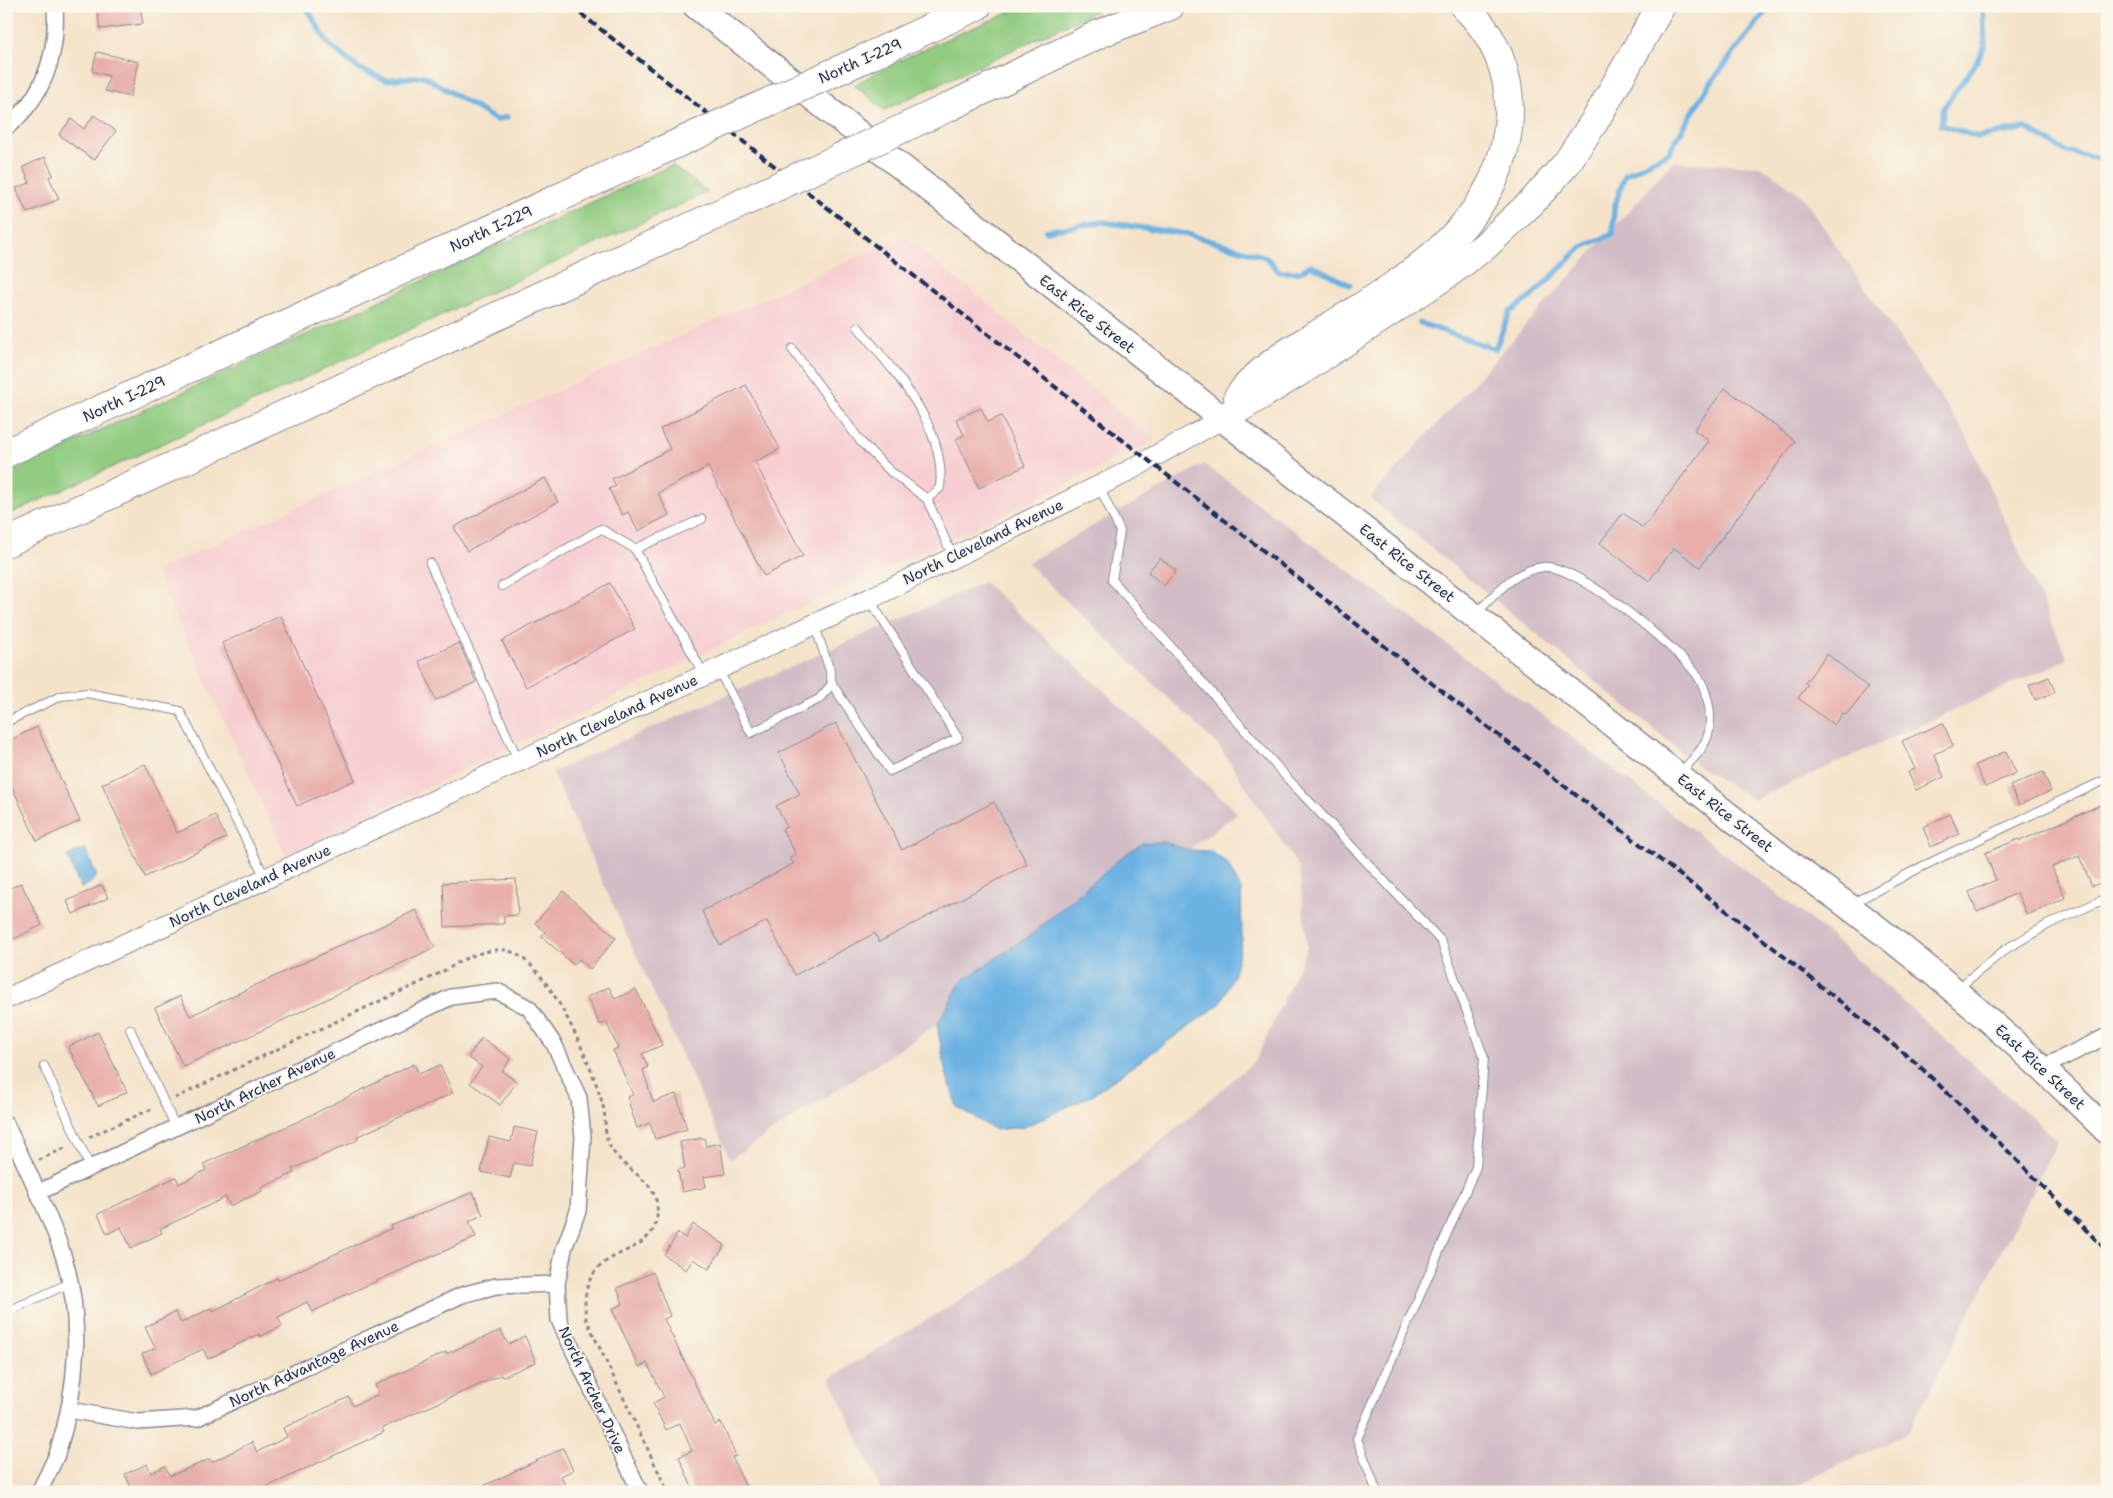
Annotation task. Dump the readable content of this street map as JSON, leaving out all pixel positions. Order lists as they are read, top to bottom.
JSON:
{
  "streets": {
    "highway": ["North I-229"],
    "main road": ["East Rice Street"],
    "street": [
      "North Cleveland Avenue",
      "North Archer Avenue",
      "North Advantage Avenue",
      "North Archer Drive"
    ]
  },
  "crossings": [
    ["East Rice Street", "North Cleveland Avenue"],
    ["North Archer Avenue", "North Archer Drive"],
    ["North Advantage Avenue", "North Archer Drive"]
  ]
}
